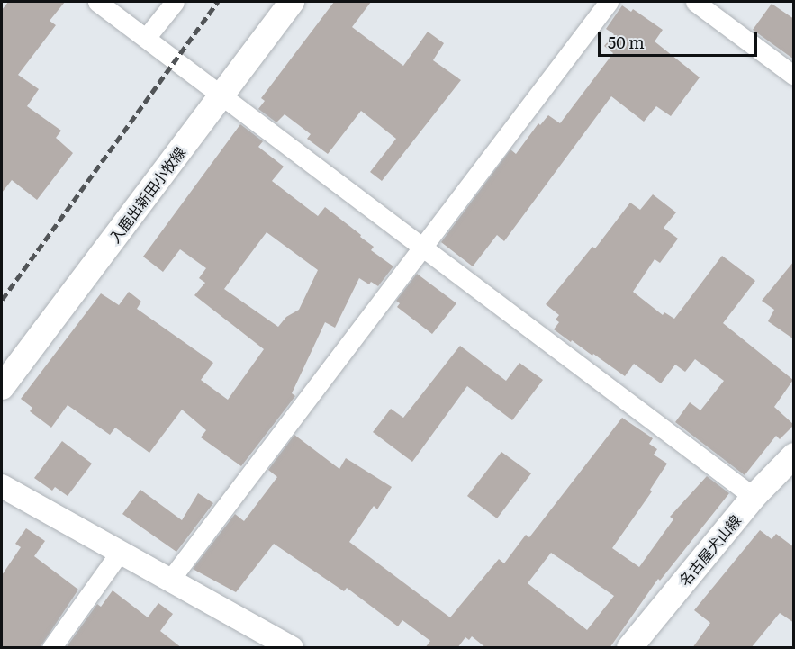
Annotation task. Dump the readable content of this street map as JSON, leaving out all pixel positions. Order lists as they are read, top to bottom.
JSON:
{
  "streets": {
    "main road": ["入鹿出新田小牧線", "名古屋犬山線"]
  },
  "scale_bar": "50 m"
}
